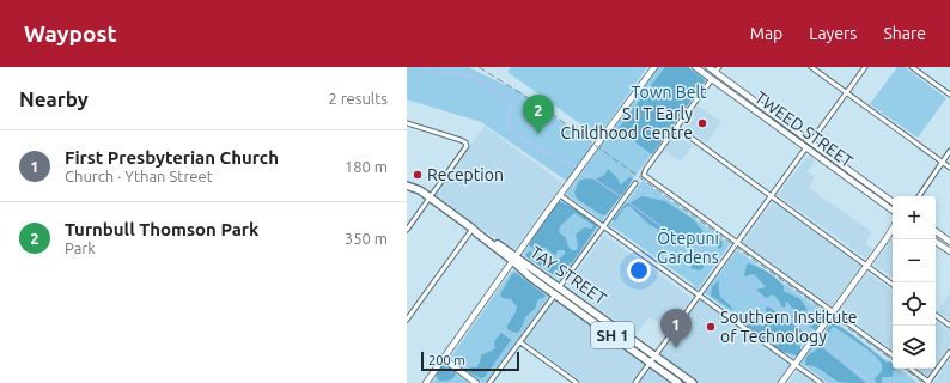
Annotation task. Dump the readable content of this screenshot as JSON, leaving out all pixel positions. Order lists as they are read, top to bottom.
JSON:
{
  "streets": {
    "highway": ["TAY STREET", "SH 1"],
    "main road": ["TWEED STREET"]
  },
  "parks": ["Town Belt", "Ōtepuni Gardens"],
  "places": ["S I T Early Childhood Centre", "Reception", "Southern Institute of Technology"],
  "scale_bar": "200 m",
  "page": {
    "header": "Waypost",
    "nav": ["Map", "Layers", "Share"],
    "heading": ["Nearby", "2 results"],
    "pins": ["2", "1"],
    "list": [
      {
        "mark": "1",
        "name": "First Presbyterian Church",
        "note": "Church · Ythan Street",
        "value": "180 m"
      },
      {
        "mark": "2",
        "name": "Turnbull Thomson Park",
        "note": "Park",
        "value": "350 m"
      }
    ],
    "map_buttons": ["+", "−"],
    "scale": "200 m"
  }
}
